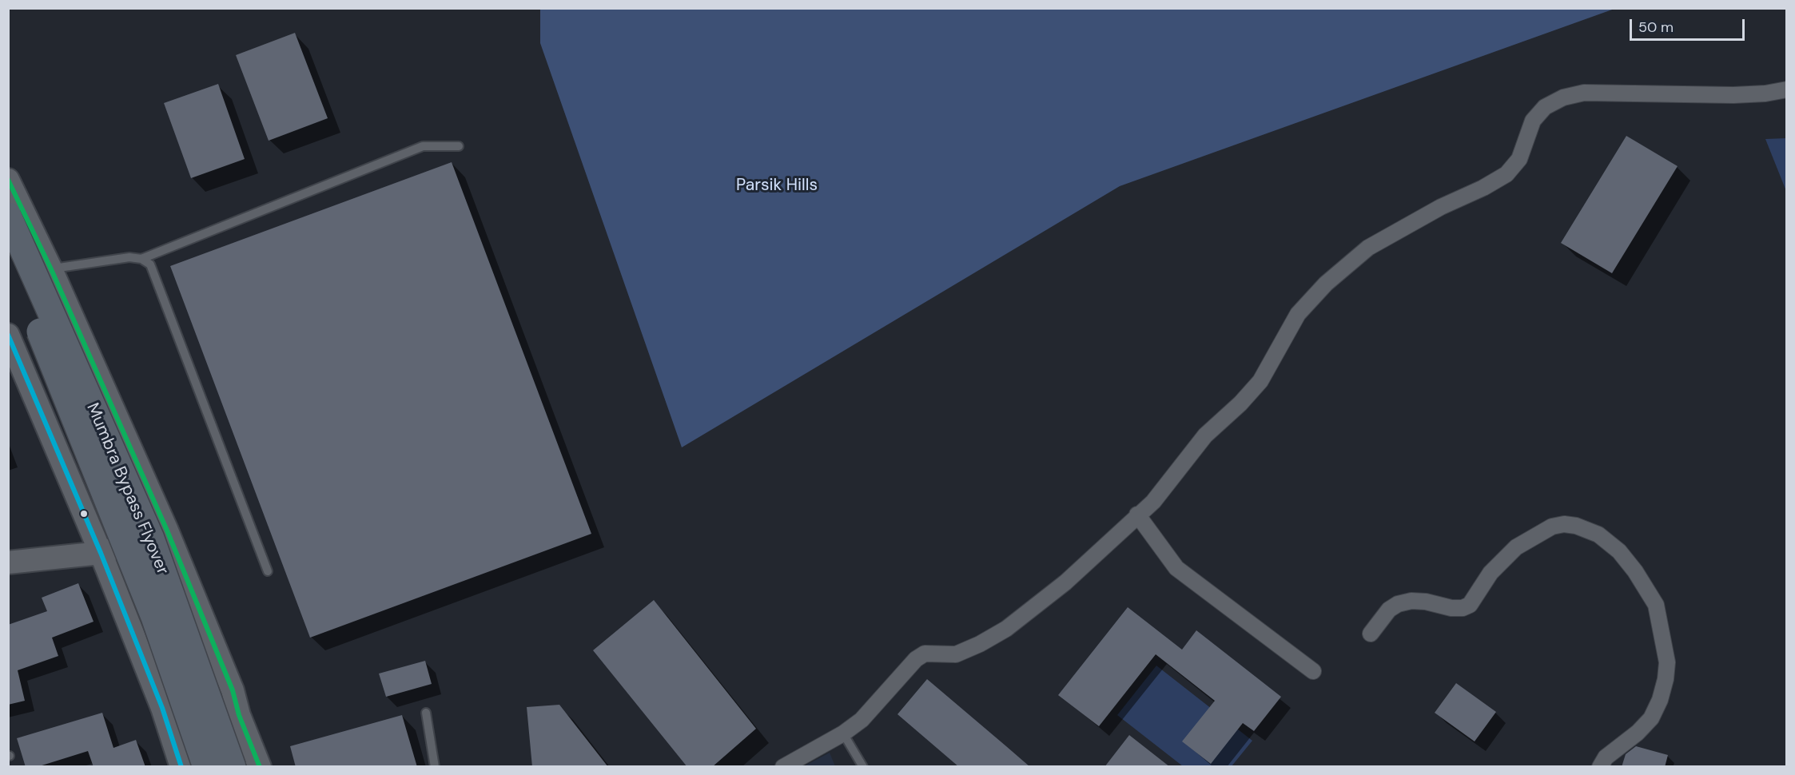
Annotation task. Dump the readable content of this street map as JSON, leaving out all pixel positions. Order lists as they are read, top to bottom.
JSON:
{
  "streets": {
    "highway": ["Mumbra Bypass Flyover"]
  },
  "parks": ["Parsik Hills"],
  "scale_bar": "50 m"
}
